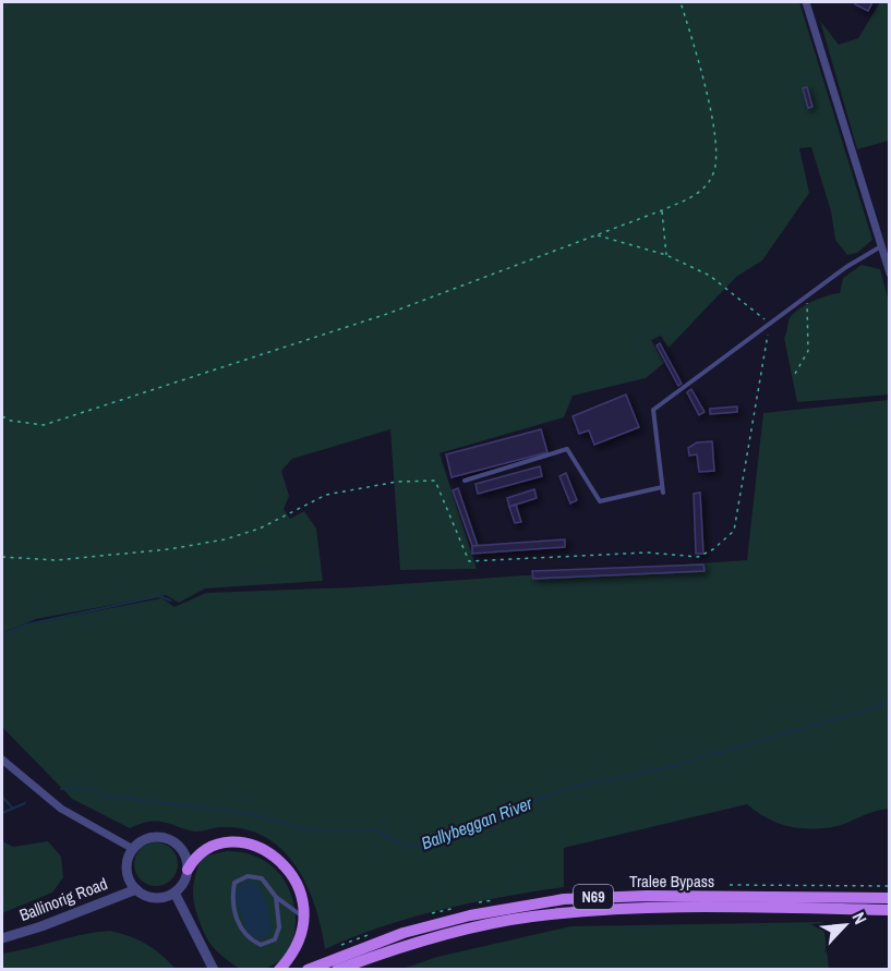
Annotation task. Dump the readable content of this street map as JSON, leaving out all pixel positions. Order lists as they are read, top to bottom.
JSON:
{
  "streets": {
    "main road": ["Tralee Bypass", "N69"],
    "street": ["Ballinorig Road"]
  },
  "water": ["Ballybeggan River"],
  "north": "top right"
}
